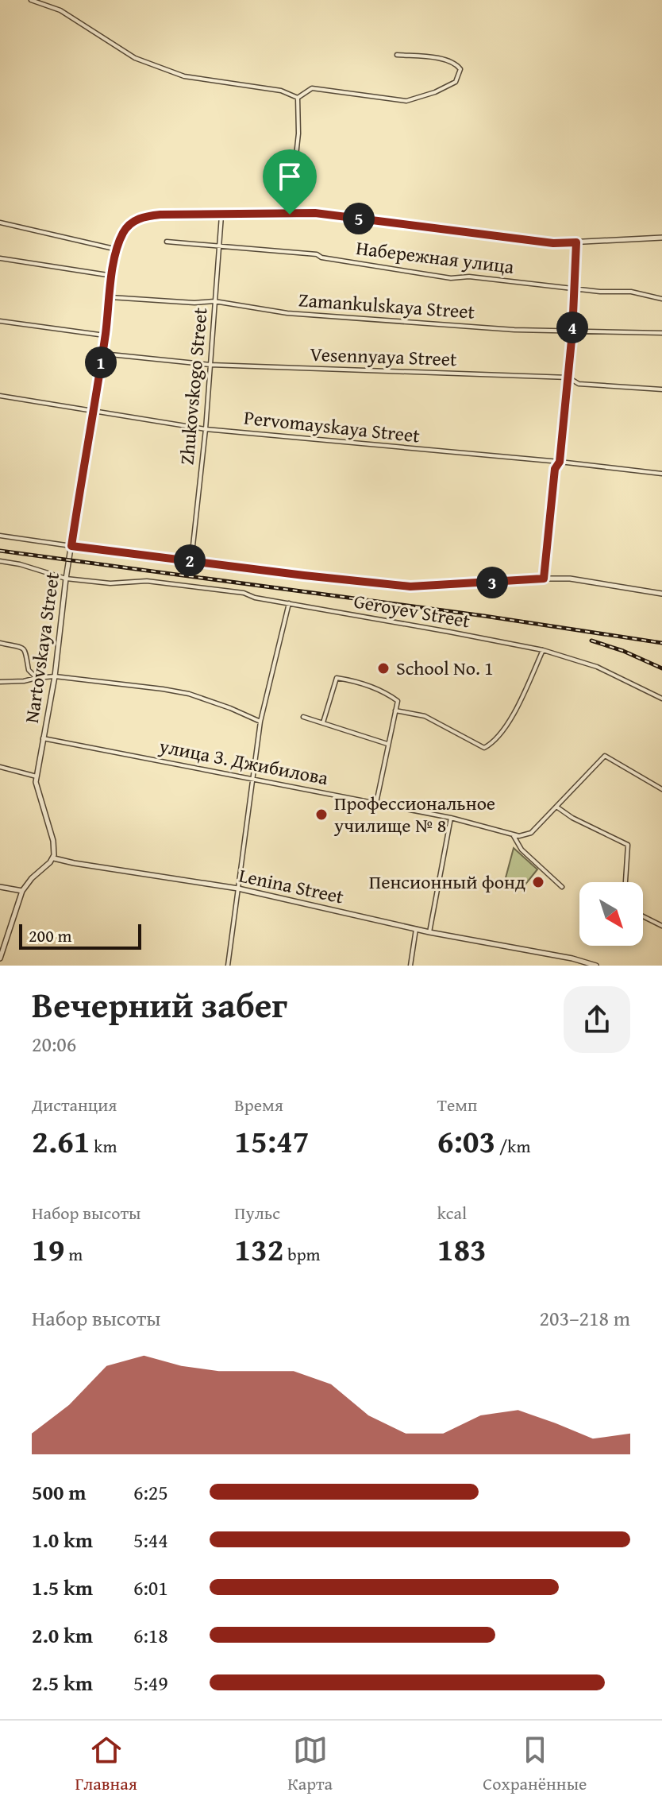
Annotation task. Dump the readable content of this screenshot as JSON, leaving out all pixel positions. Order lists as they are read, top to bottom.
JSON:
{
  "streets": {
    "street": [
      "Набережная улица",
      "Zamankulskaya Street",
      "Vesennyaya Street",
      "Zhukovskogo Street",
      "Pervomayskaya Street",
      "Geroyev Street",
      "Nartovskaya Street",
      "улица З. Джибилова",
      "Lenina Street"
    ]
  },
  "crossings": [
    ["Набережная улица", "Zhukovskogo Street"],
    ["Zamankulskaya Street", "Zhukovskogo Street"],
    ["Zamankulskaya Street", "Nartovskaya Street"],
    ["Vesennyaya Street", "Zhukovskogo Street"],
    ["Vesennyaya Street", "Nartovskaya Street"],
    ["Zhukovskogo Street", "Pervomayskaya Street"],
    ["Zhukovskogo Street", "Nartovskaya Street"],
    ["Pervomayskaya Street", "Nartovskaya Street"],
    ["Geroyev Street", "Nartovskaya Street"],
    ["Nartovskaya Street", "улица З. Джибилова"],
    ["Nartovskaya Street", "Lenina Street"]
  ],
  "places": ["School No. 1", "Профессиональное училище № 8", "Пенсионный фонд"],
  "scale_bar": "200 m",
  "north": "bottom right",
  "page": {
    "pins": [
      "5",
      "4",
      "1",
      "2",
      "3"
    ],
    "scale": "200 m",
    "heading": ["Вечерний забег", "20:06"],
    "stats": [
      ["Дистанция", "2.61 km"],
      ["Время", "15:47"],
      ["Темп", "6:03 /km"],
      ["Набор высоты", "19 m"],
      ["Пульс", "132 bpm"],
      ["kcal", "183"]
    ],
    "chart": ["Набор высоты", "203–218 m"],
    "list": [
      {
        "name": "500 m",
        "note": "6:25"
      },
      {
        "name": "1.0 km",
        "note": "5:44"
      },
      {
        "name": "1.5 km",
        "note": "6:01"
      },
      {
        "name": "2.0 km",
        "note": "6:18"
      },
      {
        "name": "2.5 km",
        "note": "5:49"
      }
    ],
    "tabs": ["Главная", "Карта", "Сохранённые"]
  }
}
